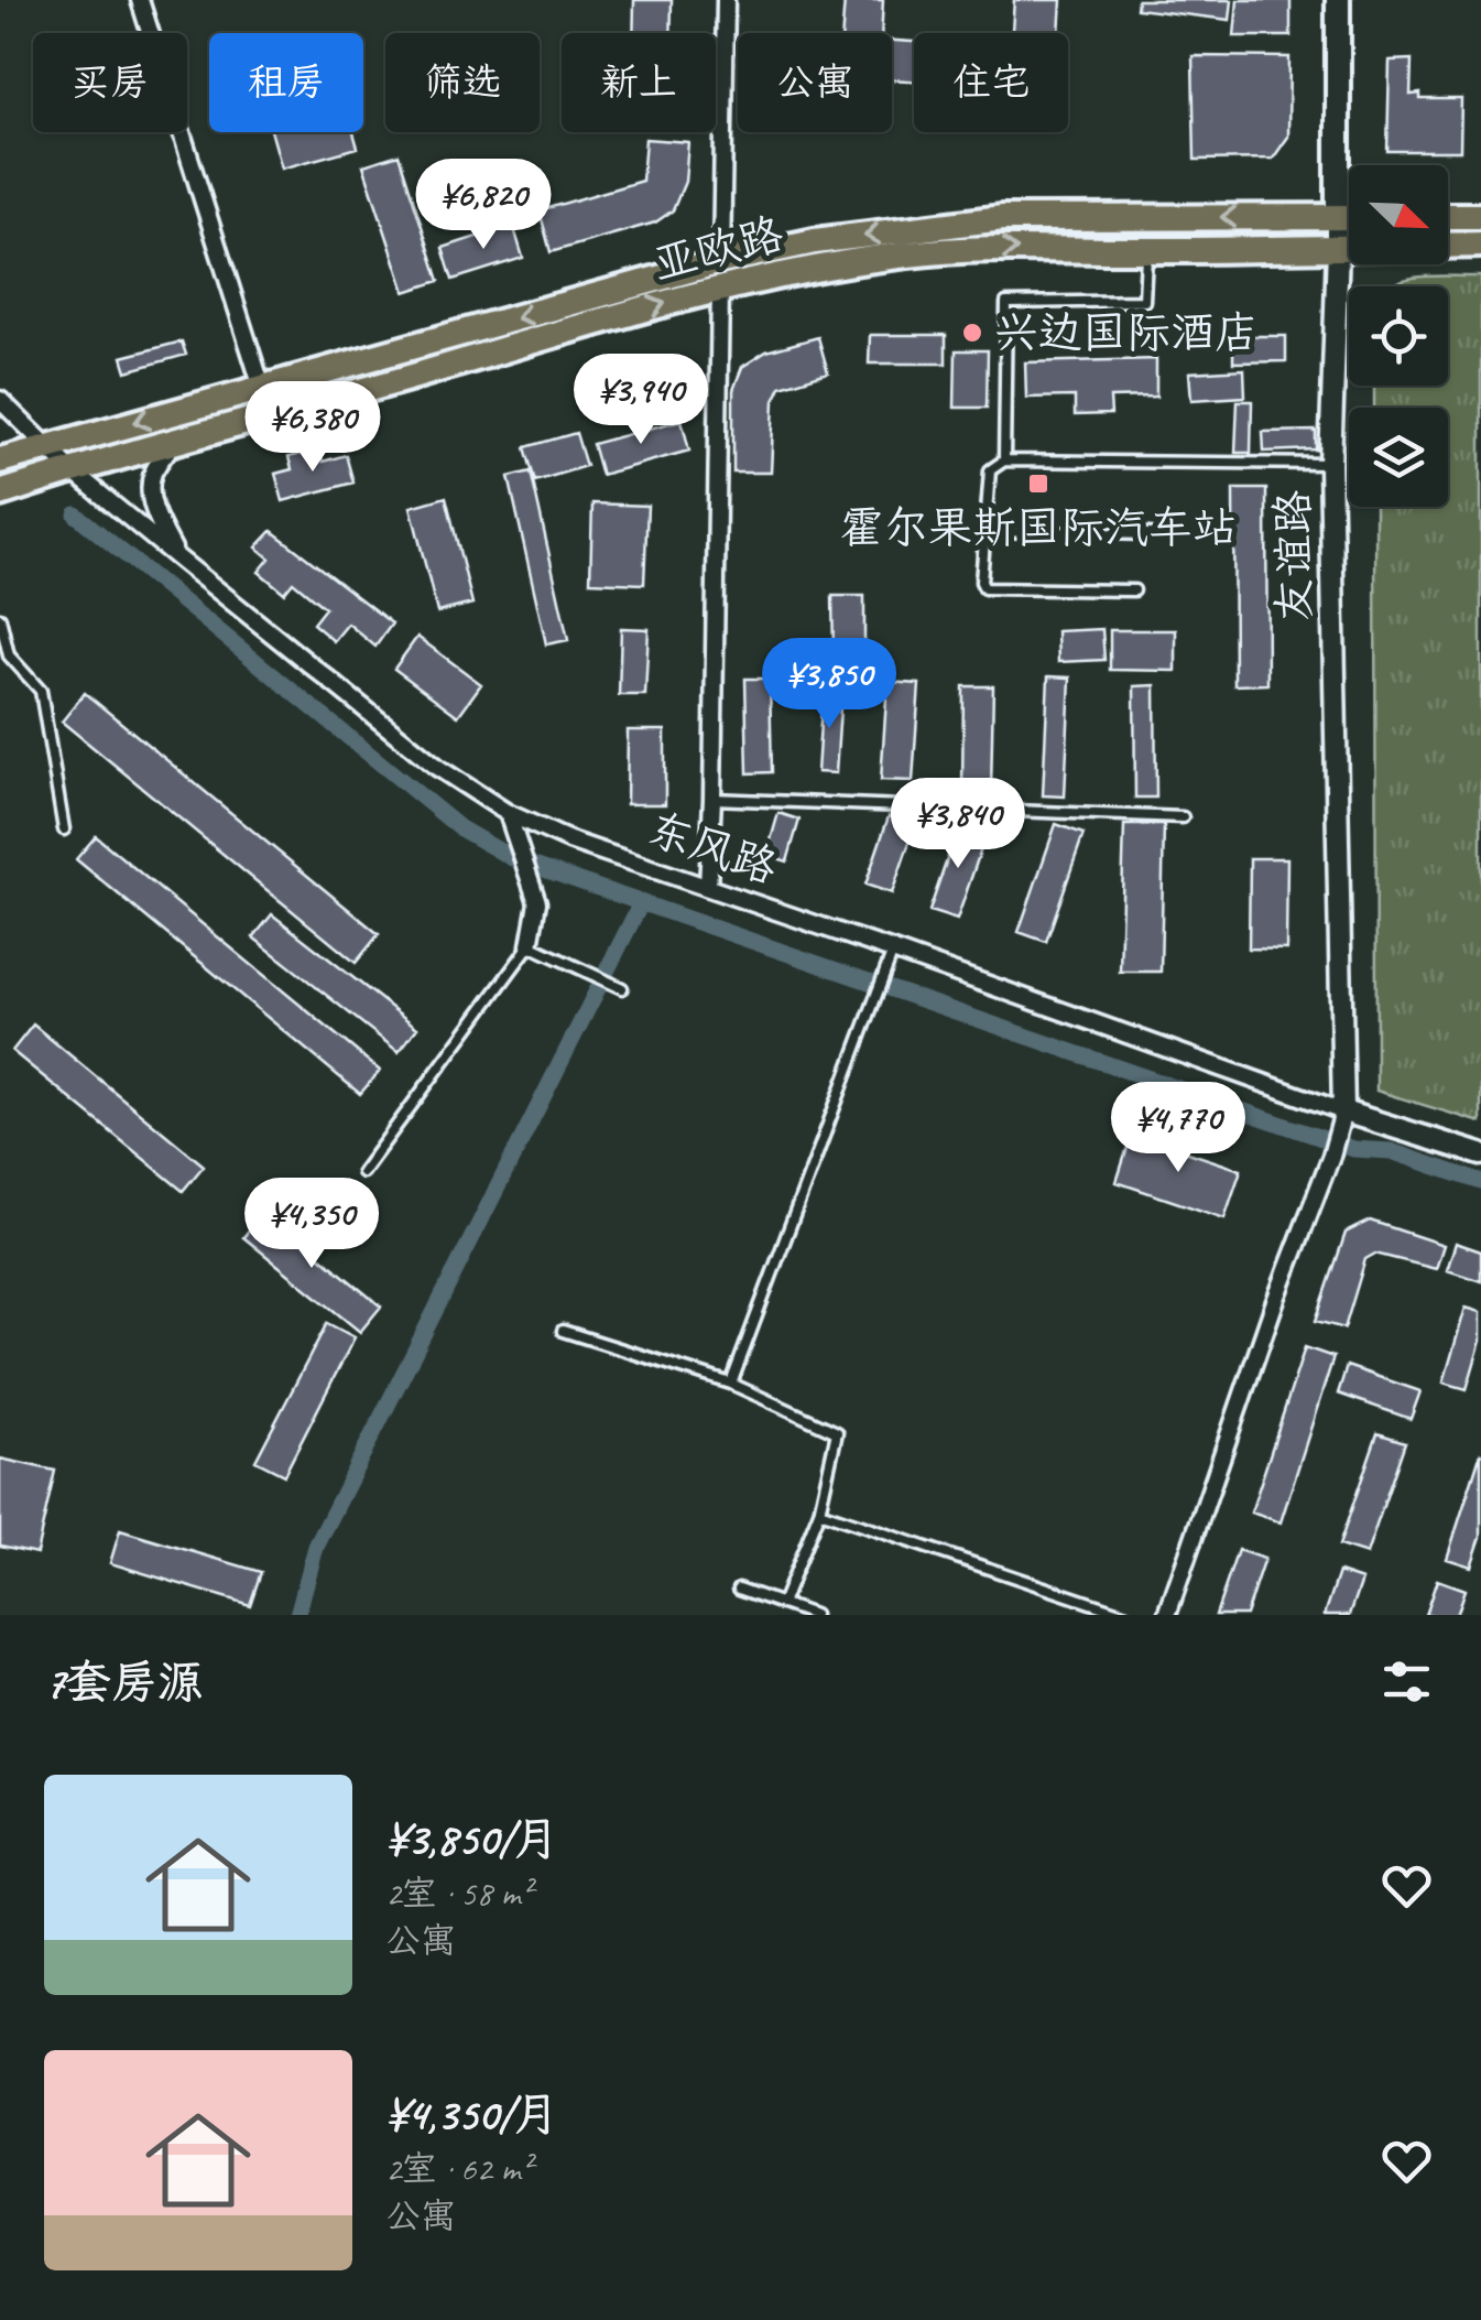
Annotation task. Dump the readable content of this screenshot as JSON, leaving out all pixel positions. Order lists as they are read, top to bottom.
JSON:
{
  "streets": {
    "highway": ["亚欧路"],
    "main road": ["友谊路"],
    "street": ["东风路"]
  },
  "crossings": [
    ["亚欧路", "友谊路"],
    ["亚欧路", "东风路"],
    ["友谊路", "东风路"]
  ],
  "places": {
    "other": ["兴边国际酒店"],
    "transit": ["霍尔果斯国际汽车站"]
  },
  "north": "bottom right",
  "page": {
    "chip": [
      "买房",
      "租房",
      "筛选",
      "新上",
      "公寓",
      "住宅"
    ],
    "price": [
      "¥6,820",
      "¥3,940",
      "¥6,380",
      "¥3,850",
      "¥3,840",
      "¥4,770",
      "¥4,350"
    ],
    "heading": "7套房源",
    "list": [
      {
        "name": "¥3,850/月",
        "note": "2室 · 58 m² · 公寓"
      },
      {
        "name": "¥4,350/月",
        "note": "2室 · 62 m² · 公寓"
      }
    ]
  }
}
